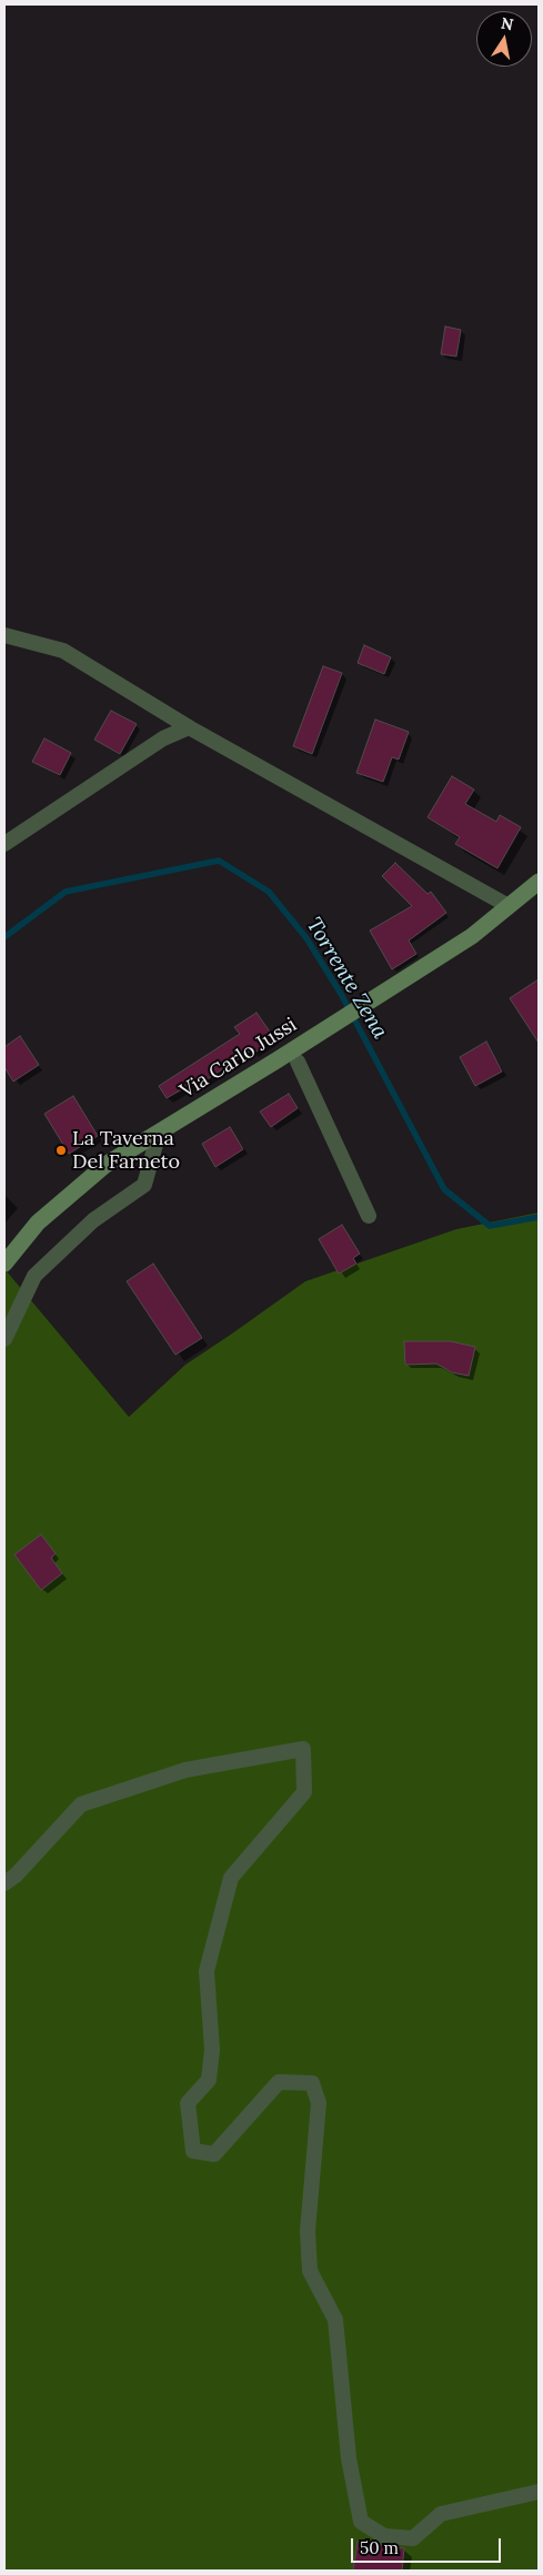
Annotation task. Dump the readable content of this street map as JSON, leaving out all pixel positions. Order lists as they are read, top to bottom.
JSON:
{
  "streets": {
    "street": ["Via Carlo Jussi"]
  },
  "water": ["Torrente Zena"],
  "places": ["La Taverna Del Farneto"],
  "scale_bar": "50 m",
  "north": "top"
}
